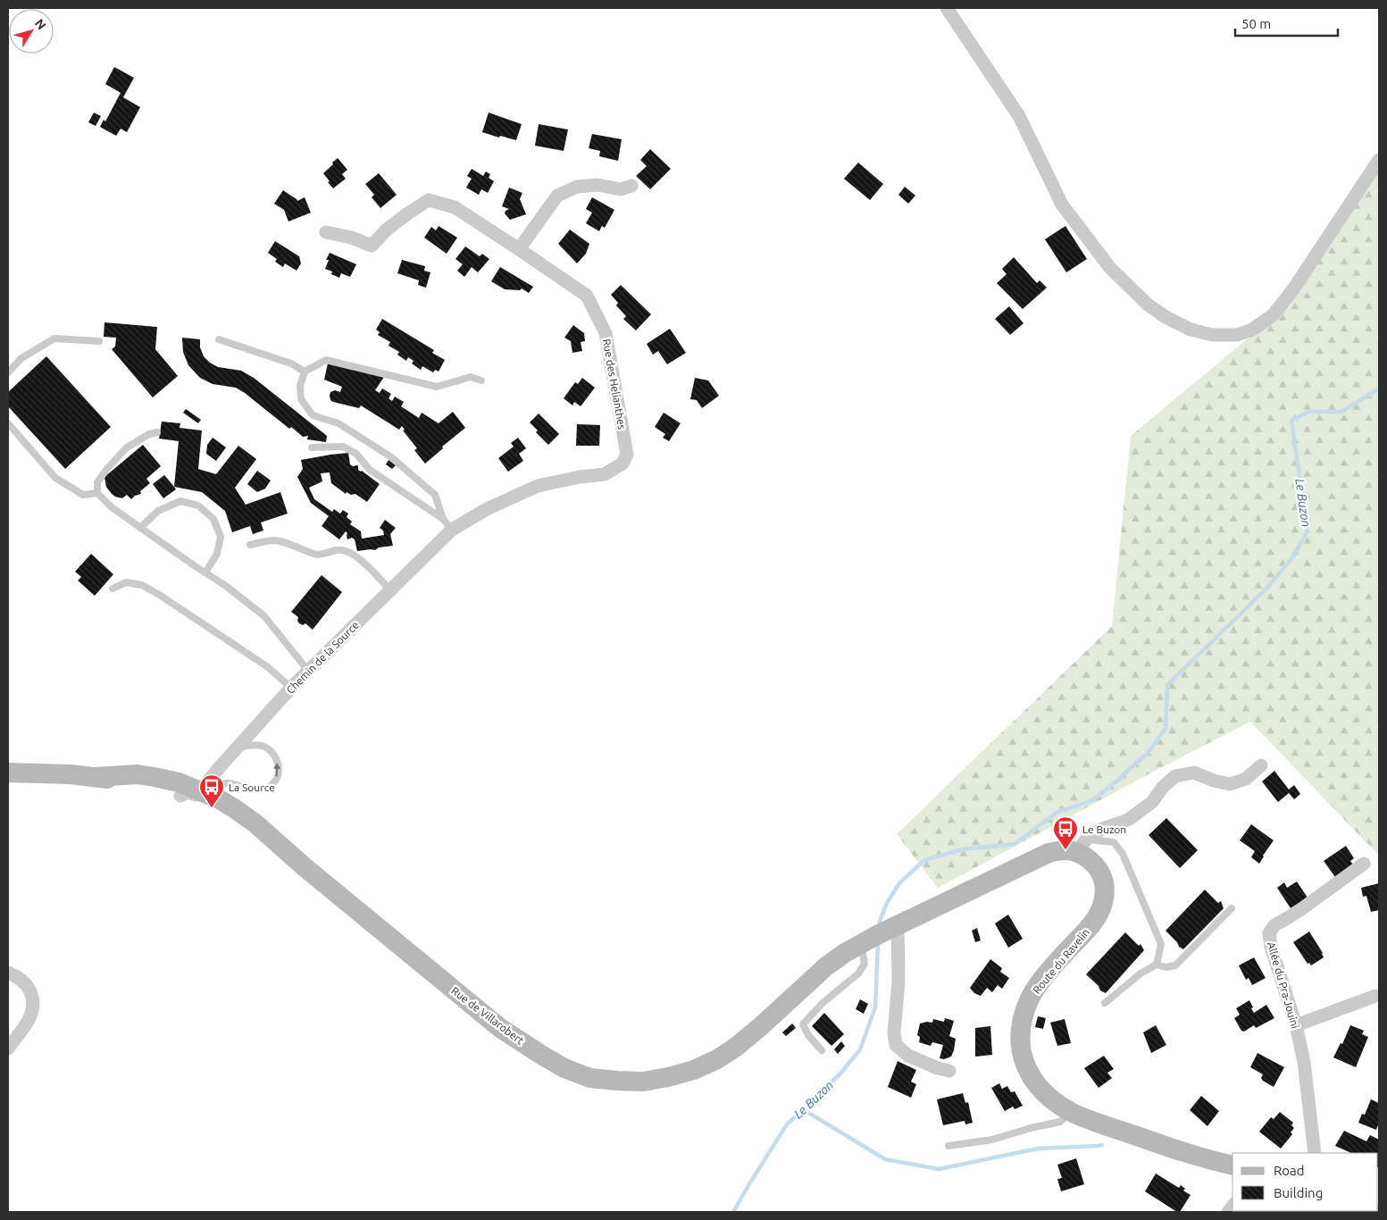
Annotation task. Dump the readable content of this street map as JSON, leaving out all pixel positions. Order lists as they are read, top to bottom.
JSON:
{
  "streets": {
    "main road": ["Route du Ravelin", "Rue de Villarobert"],
    "street": ["Rue des Helianthes", "Chemin de la Source", "Allée du Pra-Jouini"]
  },
  "crossings": [
    ["Rue des Helianthes", "Chemin de la Source"],
    ["Chemin de la Source", "Rue de Villarobert"]
  ],
  "water": ["Le Buzon"],
  "places": {
    "bus stop": ["La Source", "Le Buzon"]
  },
  "legend": ["Road", "Building"],
  "scale_bar": "50 m",
  "north": "top right"
}
